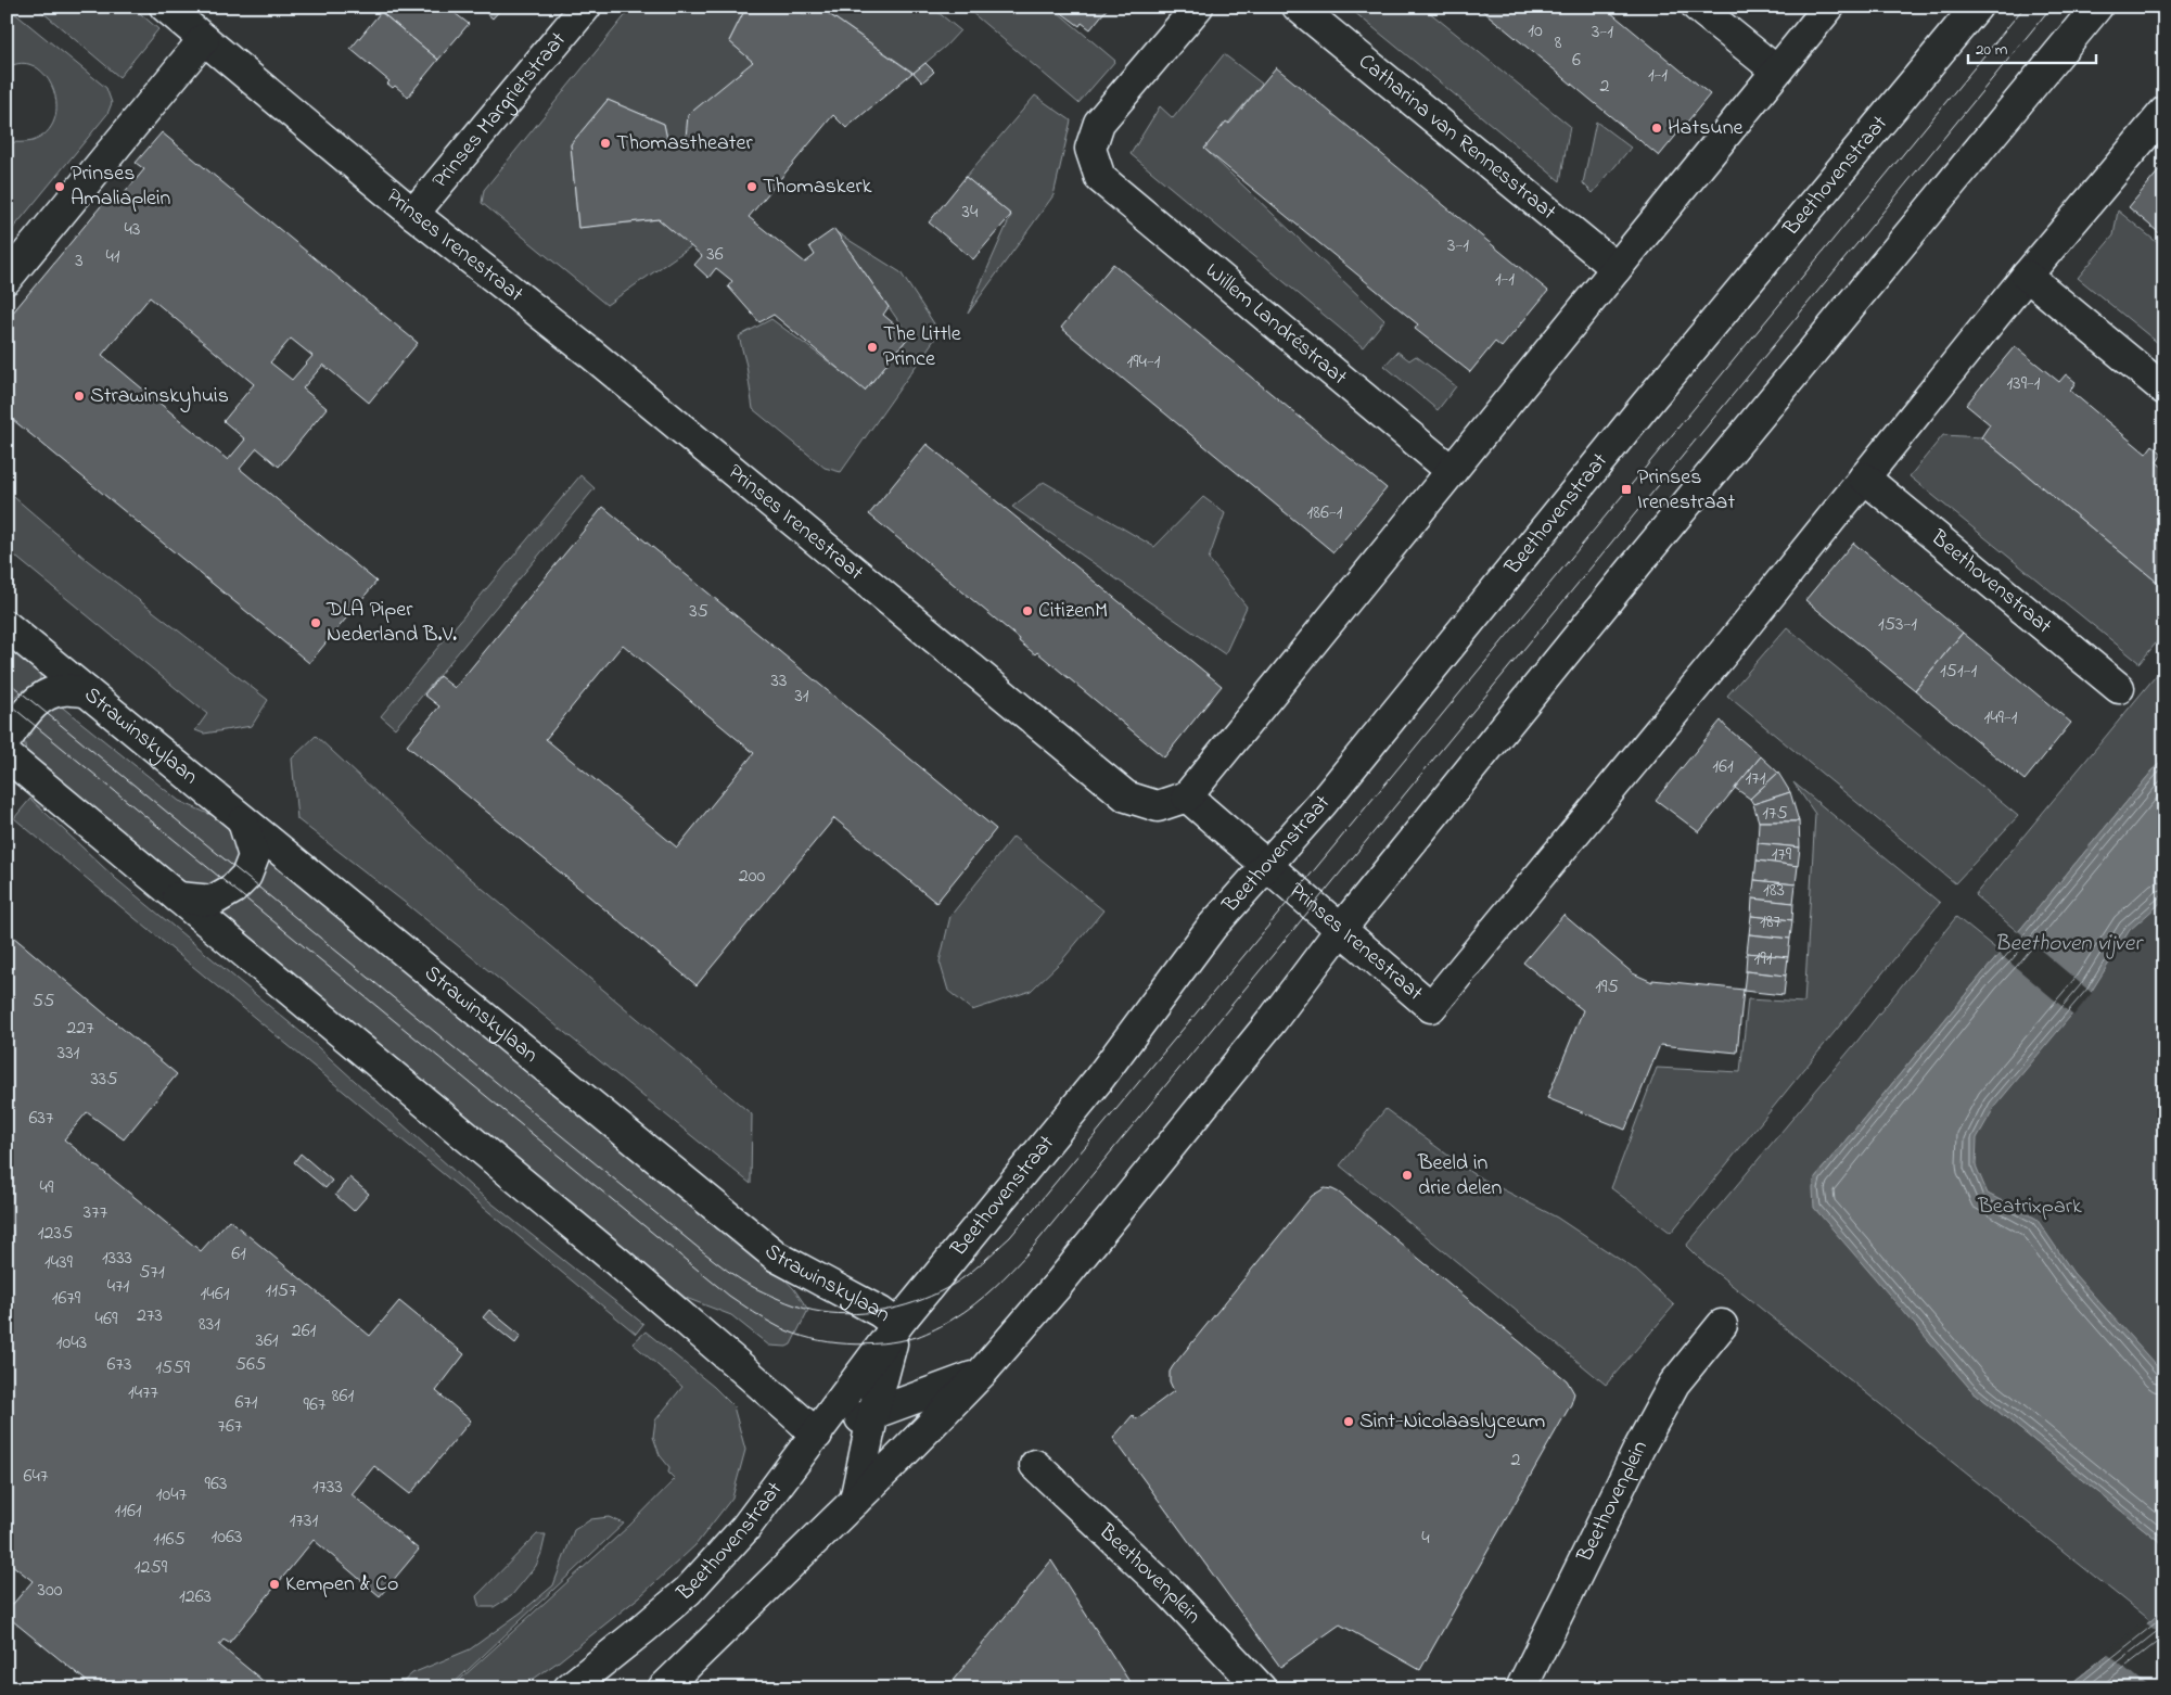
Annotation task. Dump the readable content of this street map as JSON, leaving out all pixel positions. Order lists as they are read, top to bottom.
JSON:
{
  "streets": {
    "street": [
      "Prinses Margrietstraat",
      "Catharina van Rennesstraat",
      "Beethovenstraat",
      "Prinses Irenestraat",
      "Willem Landréstraat",
      "Strawinskylaan",
      "Beethovenplein"
    ]
  },
  "crossings": [
    ["Prinses Margrietstraat", "Prinses Irenestraat"],
    ["Beethovenstraat", "Prinses Irenestraat"],
    ["Beethovenstraat", "Strawinskylaan"]
  ],
  "water": ["Beethoven vijver"],
  "parks": ["Beatrixpark"],
  "places": {
    "other": [
      "Hatsune",
      "Thomastheater",
      "Prinses Amaliaplein",
      "Thomaskerk",
      "The Little Prince",
      "Strawinskyhuis",
      "CitizenM",
      "DLA Piper Nederland B.V.",
      "Beeld in drie delen",
      "Sint-Nicolaaslyceum",
      "Kempen & Co"
    ],
    "transit": ["Prinses Irenestraat"]
  },
  "house_numbers": [
    "10",
    "3-1",
    "8",
    "6",
    "1-1",
    "2",
    "34",
    "43",
    "3-1",
    "36",
    "41",
    "3",
    "1-1",
    "194-1",
    "139-1",
    "186-1",
    "35",
    "153-1",
    "151-1",
    "33",
    "31",
    "149-1",
    "161",
    "171",
    "175",
    "179",
    "200",
    "183",
    "187",
    "191",
    "195",
    "55",
    "227",
    "331",
    "335",
    "637",
    "49",
    "377",
    "1235",
    "61",
    "1333",
    "1439",
    "571",
    "471",
    "1157",
    "1461",
    "1679",
    "273",
    "469",
    "831",
    "261",
    "361",
    "1043",
    "673",
    "565",
    "1559",
    "1477",
    "861",
    "671",
    "967",
    "767",
    "2",
    "647",
    "963",
    "1733",
    "1047",
    "1161",
    "1731",
    "1063",
    "4",
    "1165",
    "1259",
    "300",
    "1263"
  ],
  "scale_bar": "20 m"
}
